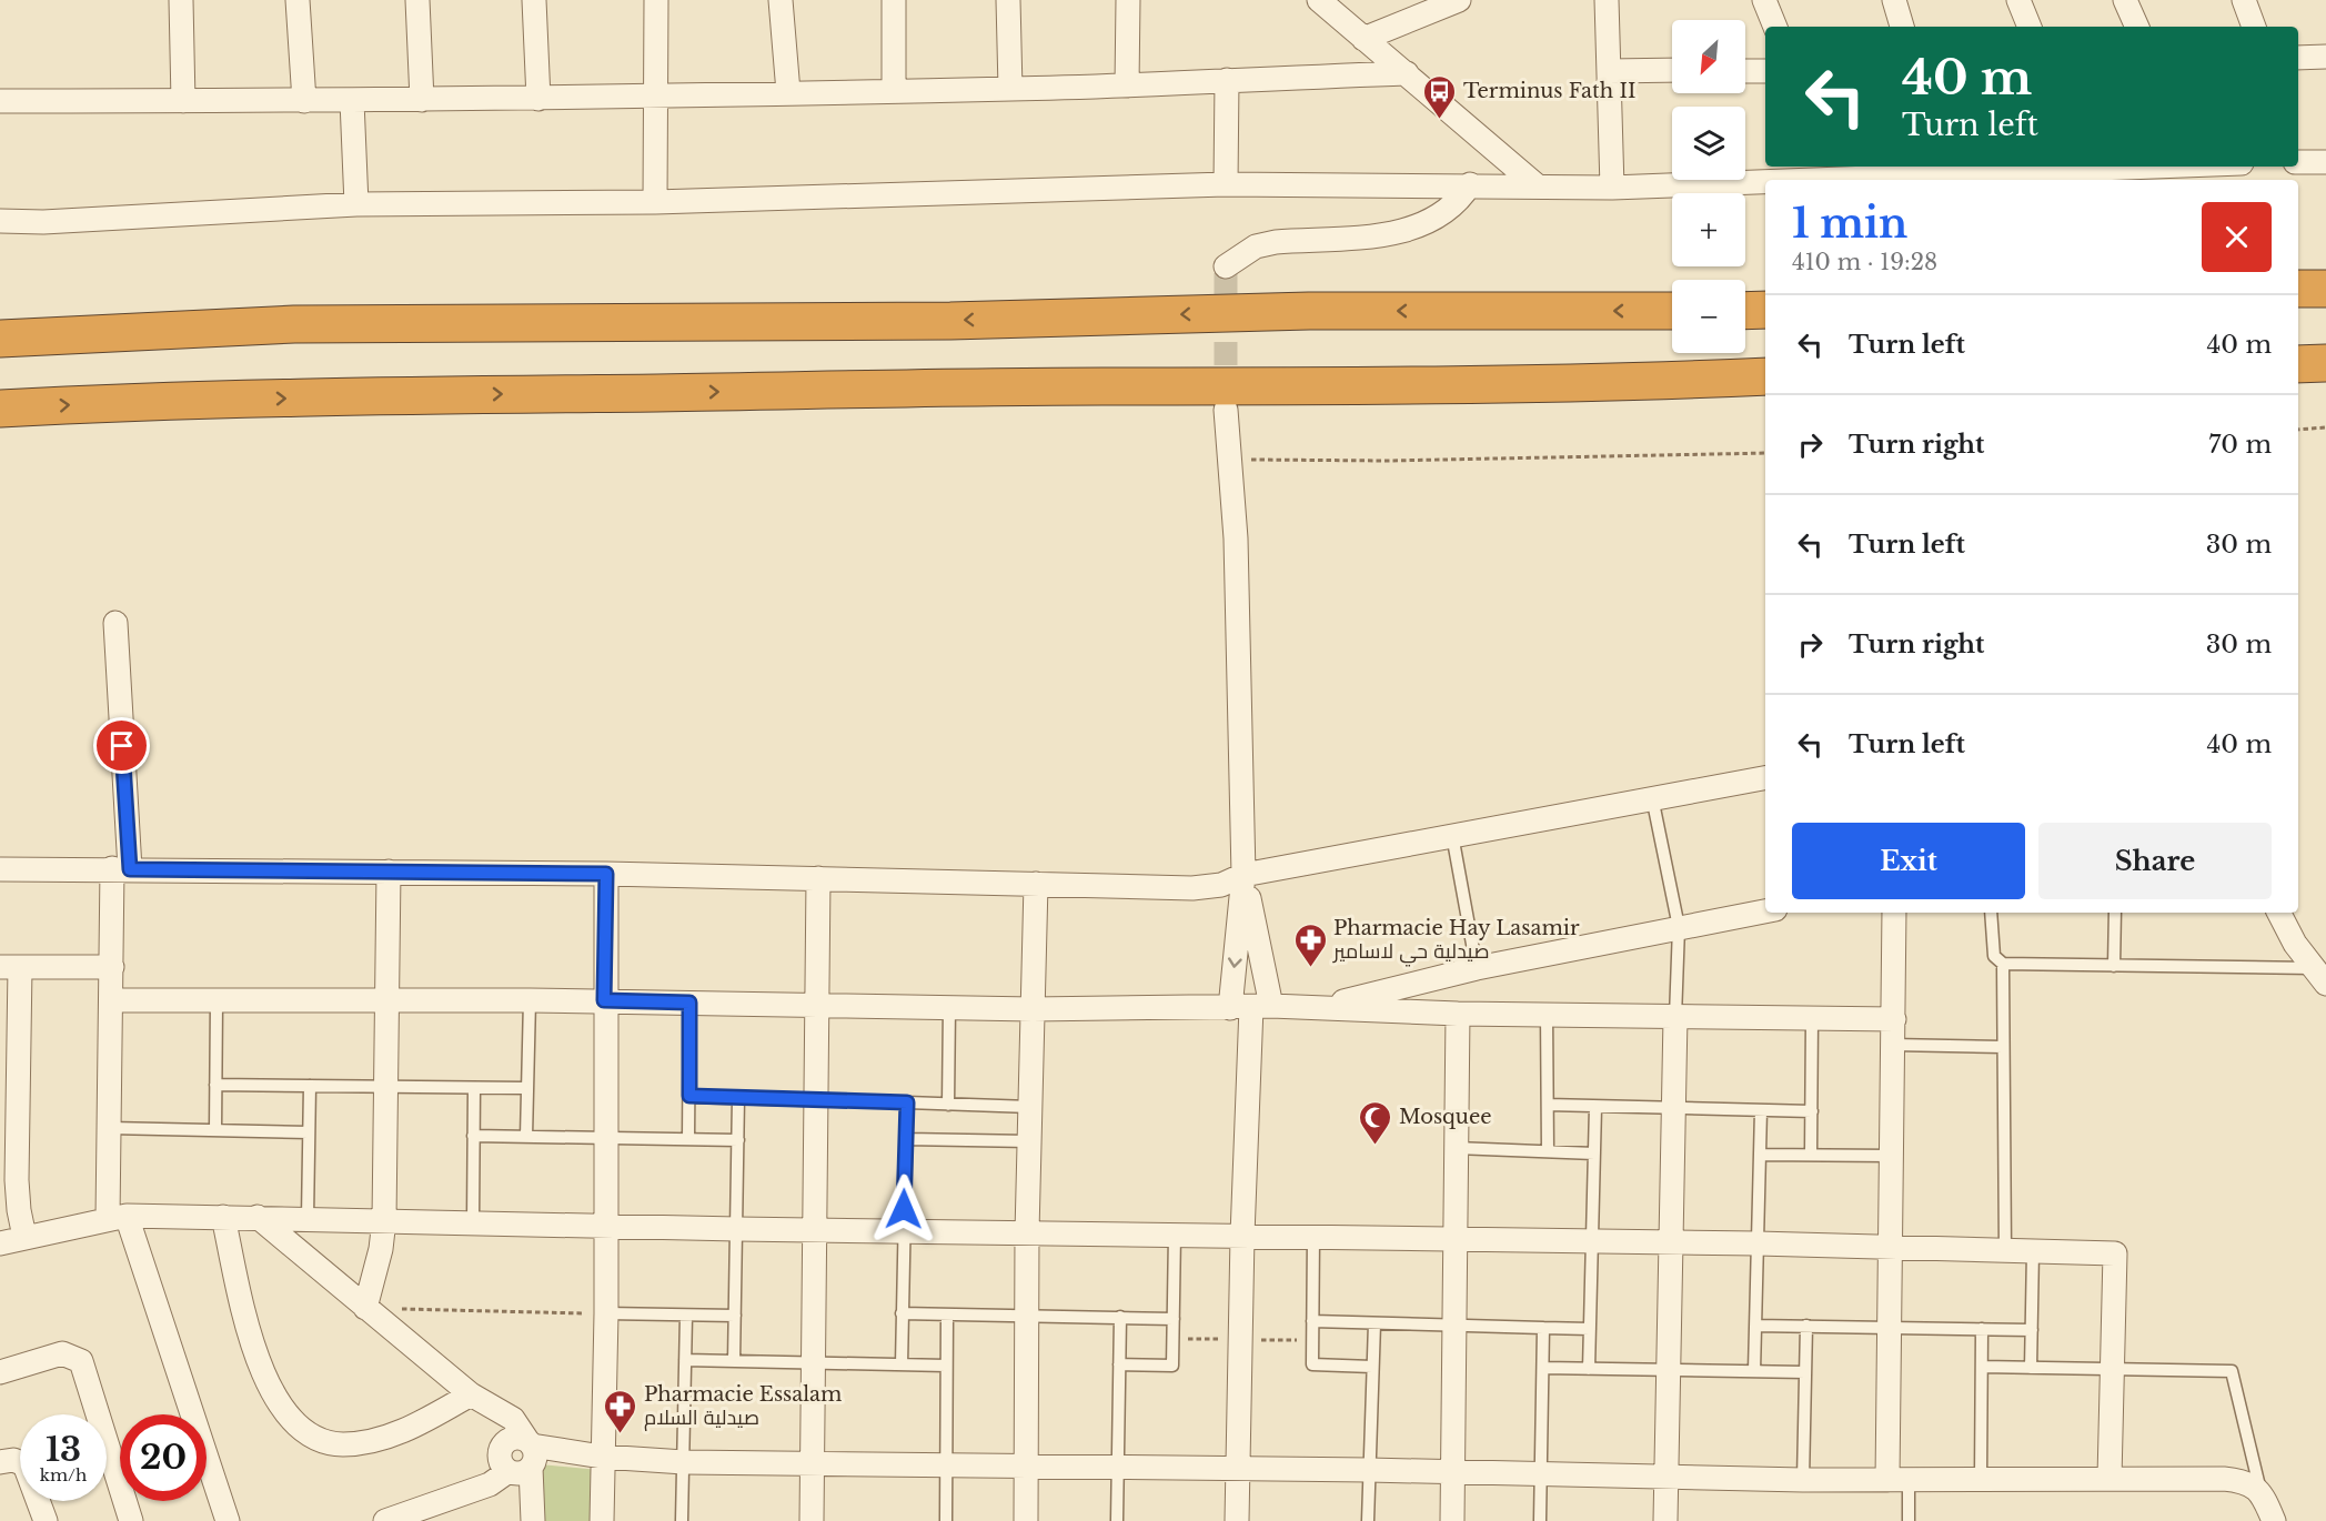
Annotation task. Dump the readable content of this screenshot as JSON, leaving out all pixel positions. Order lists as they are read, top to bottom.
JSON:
{
  "places": {
    "bus stop": ["Terminus Fath II"],
    "pharmacy": ["Pharmacie Hay Lasamir صيدلية حي لاسامير", "Pharmacie Essalam صيدلية السلام"],
    "mosque": ["Mosquee"]
  },
  "north": "bottom left",
  "page": {
    "map_buttons": ["+", "−"],
    "turn": ["40 m", "Turn left"],
    "heading": ["1 min", "410 m · 19:28"],
    "list": [
      {
        "name": "Turn left",
        "value": "40 m"
      },
      {
        "name": "Turn right",
        "value": "70 m"
      },
      {
        "name": "Turn left",
        "value": "30 m"
      },
      {
        "name": "Turn right",
        "value": "30 m"
      },
      {
        "name": "Turn left",
        "value": "40 m"
      }
    ],
    "buttons": ["Exit", "Share"],
    "speed": "13 km/h",
    "limit": "20"
  }
}
